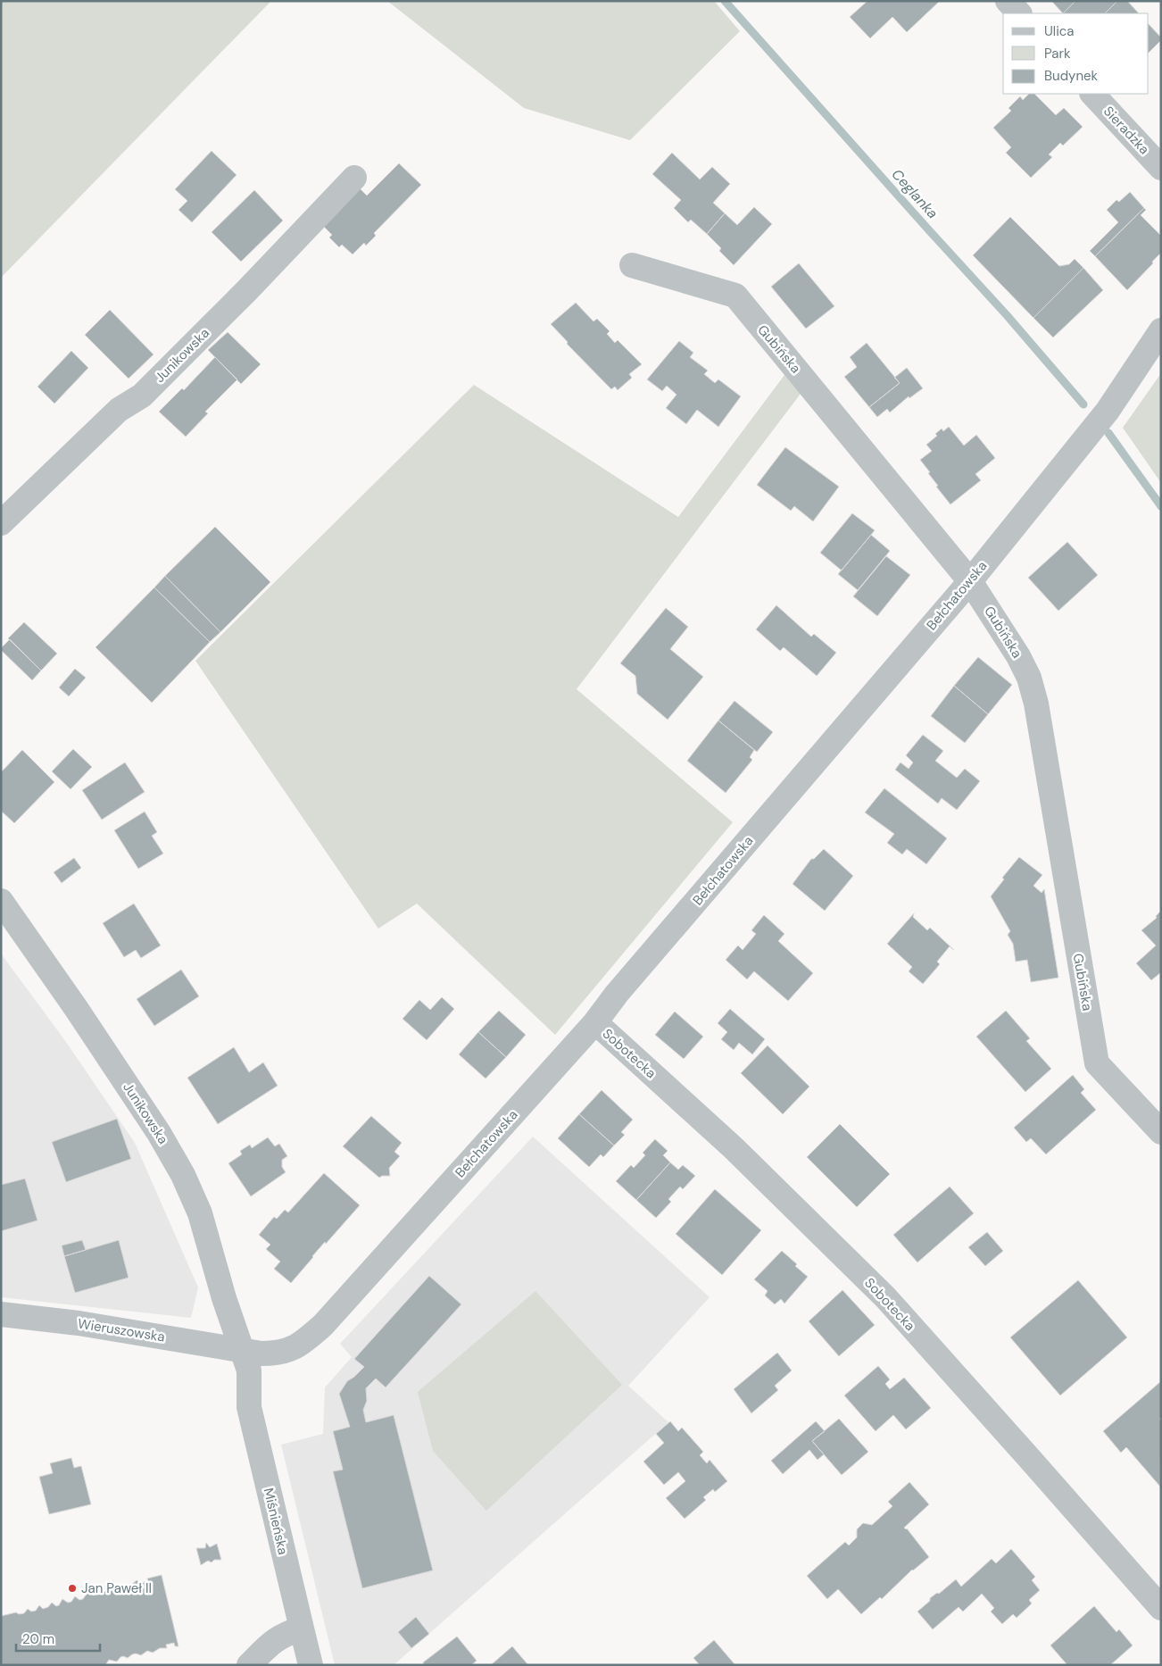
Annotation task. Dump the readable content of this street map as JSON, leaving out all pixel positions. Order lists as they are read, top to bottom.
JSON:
{
  "streets": {
    "street": [
      "Sieradzka",
      "Gubińska",
      "Junikowska",
      "Bełchatowska",
      "Sobotecka",
      "Wieruszowska",
      "Miśnieńska"
    ]
  },
  "crossings": [
    ["Gubińska", "Bełchatowska"],
    ["Junikowska", "Bełchatowska"],
    ["Junikowska", "Wieruszowska"],
    ["Junikowska", "Miśnieńska"],
    ["Bełchatowska", "Sobotecka"],
    ["Bełchatowska", "Wieruszowska"],
    ["Bełchatowska", "Miśnieńska"],
    ["Wieruszowska", "Miśnieńska"]
  ],
  "water": ["Ceglanka"],
  "places": ["Jan Paweł II"],
  "legend": ["Ulica", "Park", "Budynek"],
  "scale_bar": "20 m"
}
